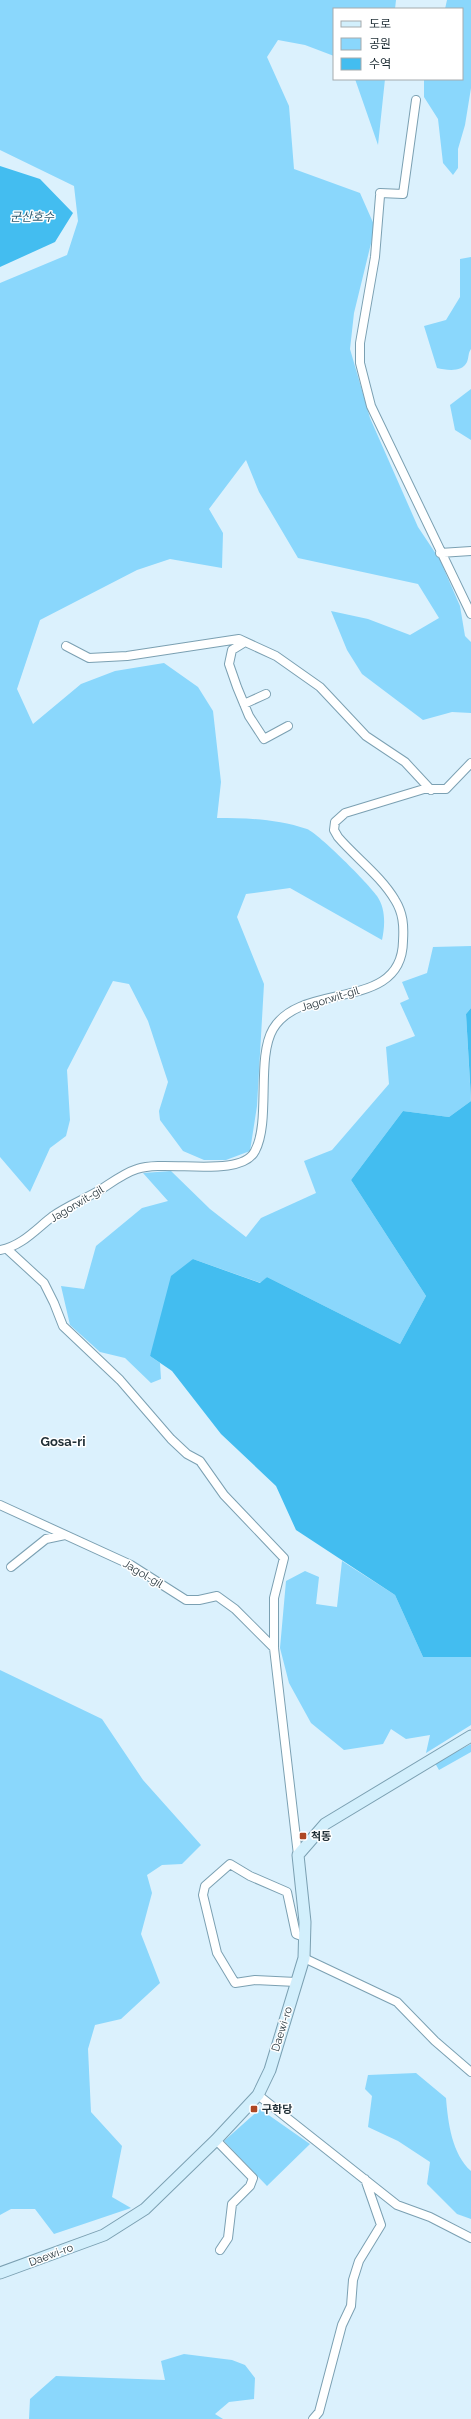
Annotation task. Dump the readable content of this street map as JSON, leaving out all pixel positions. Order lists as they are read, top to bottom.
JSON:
{
  "streets": {
    "main road": ["Daewi-ro"],
    "street": ["Jagorwit-gil", "Jagol-gil"]
  },
  "districts": ["Gosa-ri"],
  "water": ["군산호수"],
  "places": {
    "transit": ["척동", "구학당"]
  },
  "legend": ["도로", "공원", "수역"]
}
